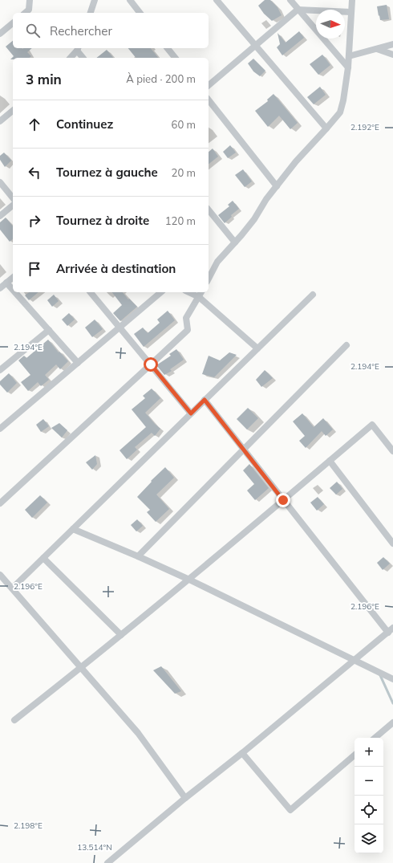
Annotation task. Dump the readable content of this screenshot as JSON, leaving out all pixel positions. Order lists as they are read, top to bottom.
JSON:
{
  "north": "right",
  "page": {
    "search": "Rechercher",
    "heading": ["3 min", "À pied · 200 m"],
    "list": [
      ["Continuez", "60 m"],
      ["Tournez à gauche", "20 m"],
      ["Tournez à droite", "120 m"],
      "Arrivée à destination"
    ],
    "map_buttons": ["+", "−"]
  },
  "coordinates": [
    "2.192°E",
    "2.194°E",
    "2.196°E",
    "2.198°E",
    "13.514°N"
  ]
}
